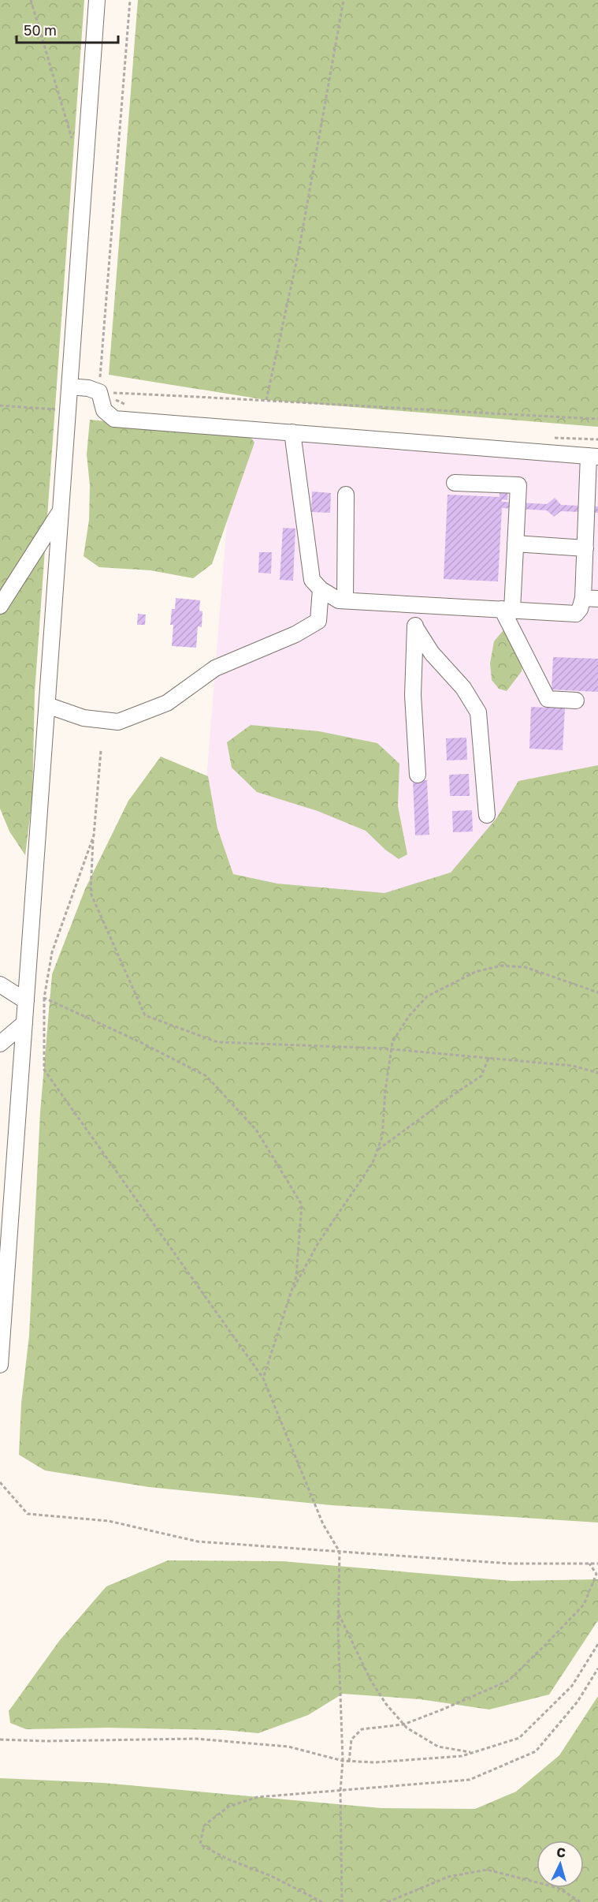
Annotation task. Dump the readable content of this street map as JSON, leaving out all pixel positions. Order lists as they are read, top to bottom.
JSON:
{
  "scale_bar": "50 m",
  "north": "top"
}
